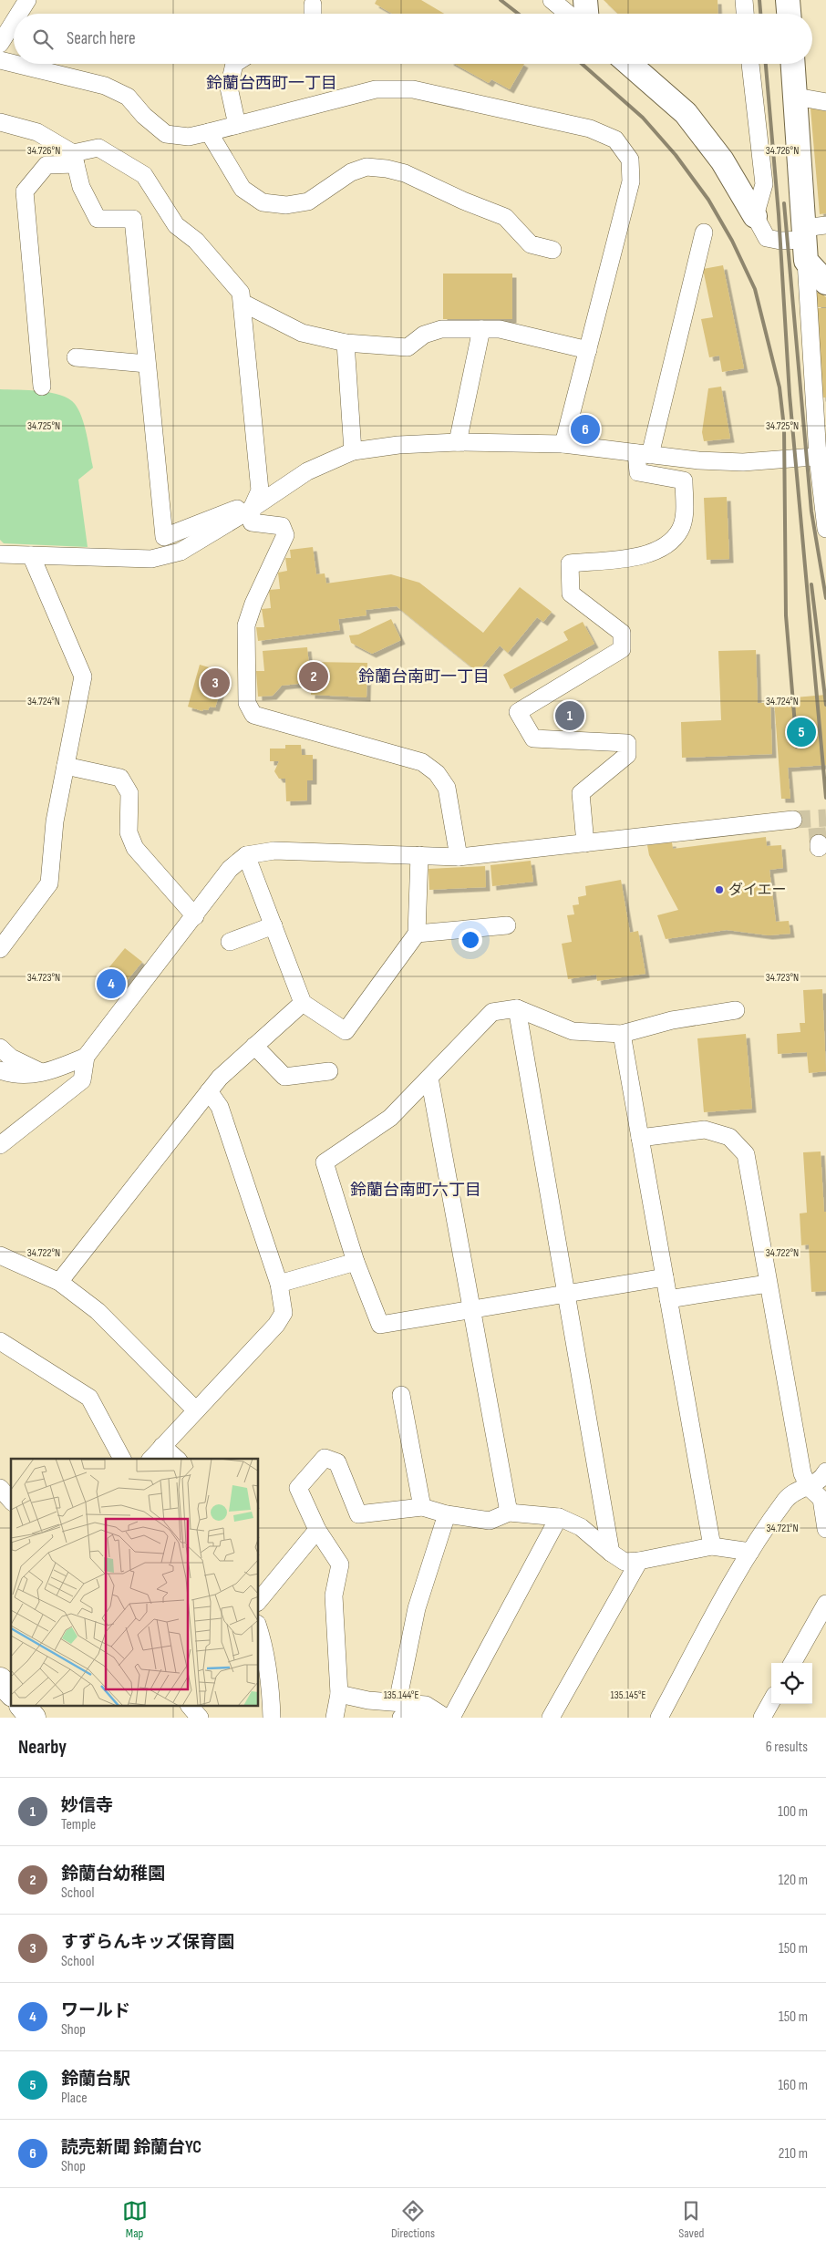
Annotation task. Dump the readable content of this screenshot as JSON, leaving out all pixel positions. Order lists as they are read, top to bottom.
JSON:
{
  "districts": ["鈴蘭台西町一丁目", "鈴蘭台南町一丁目", "鈴蘭台南町六丁目"],
  "places": ["ダイエー"],
  "page": {
    "search": "Search here",
    "pins": [
      "6",
      "2",
      "3",
      "1",
      "5",
      "4"
    ],
    "heading": ["Nearby", "6 results"],
    "list": [
      {
        "mark": "1",
        "name": "妙信寺",
        "note": "Temple",
        "value": "100 m"
      },
      {
        "mark": "2",
        "name": "鈴蘭台幼稚園",
        "note": "School",
        "value": "120 m"
      },
      {
        "mark": "3",
        "name": "すずらんキッズ保育園",
        "note": "School",
        "value": "150 m"
      },
      {
        "mark": "4",
        "name": "ワールド",
        "note": "Shop",
        "value": "150 m"
      },
      {
        "mark": "5",
        "name": "鈴蘭台駅",
        "note": "Place",
        "value": "160 m"
      },
      {
        "mark": "6",
        "name": "読売新聞 鈴蘭台YC",
        "note": "Shop",
        "value": "210 m"
      }
    ],
    "nav": ["Map", "Directions", "Saved"]
  },
  "coordinates": [
    "34.726°N",
    "34.725°N",
    "34.724°N",
    "34.723°N",
    "34.722°N",
    "34.721°N",
    "135.144°E",
    "135.145°E"
  ]
}
